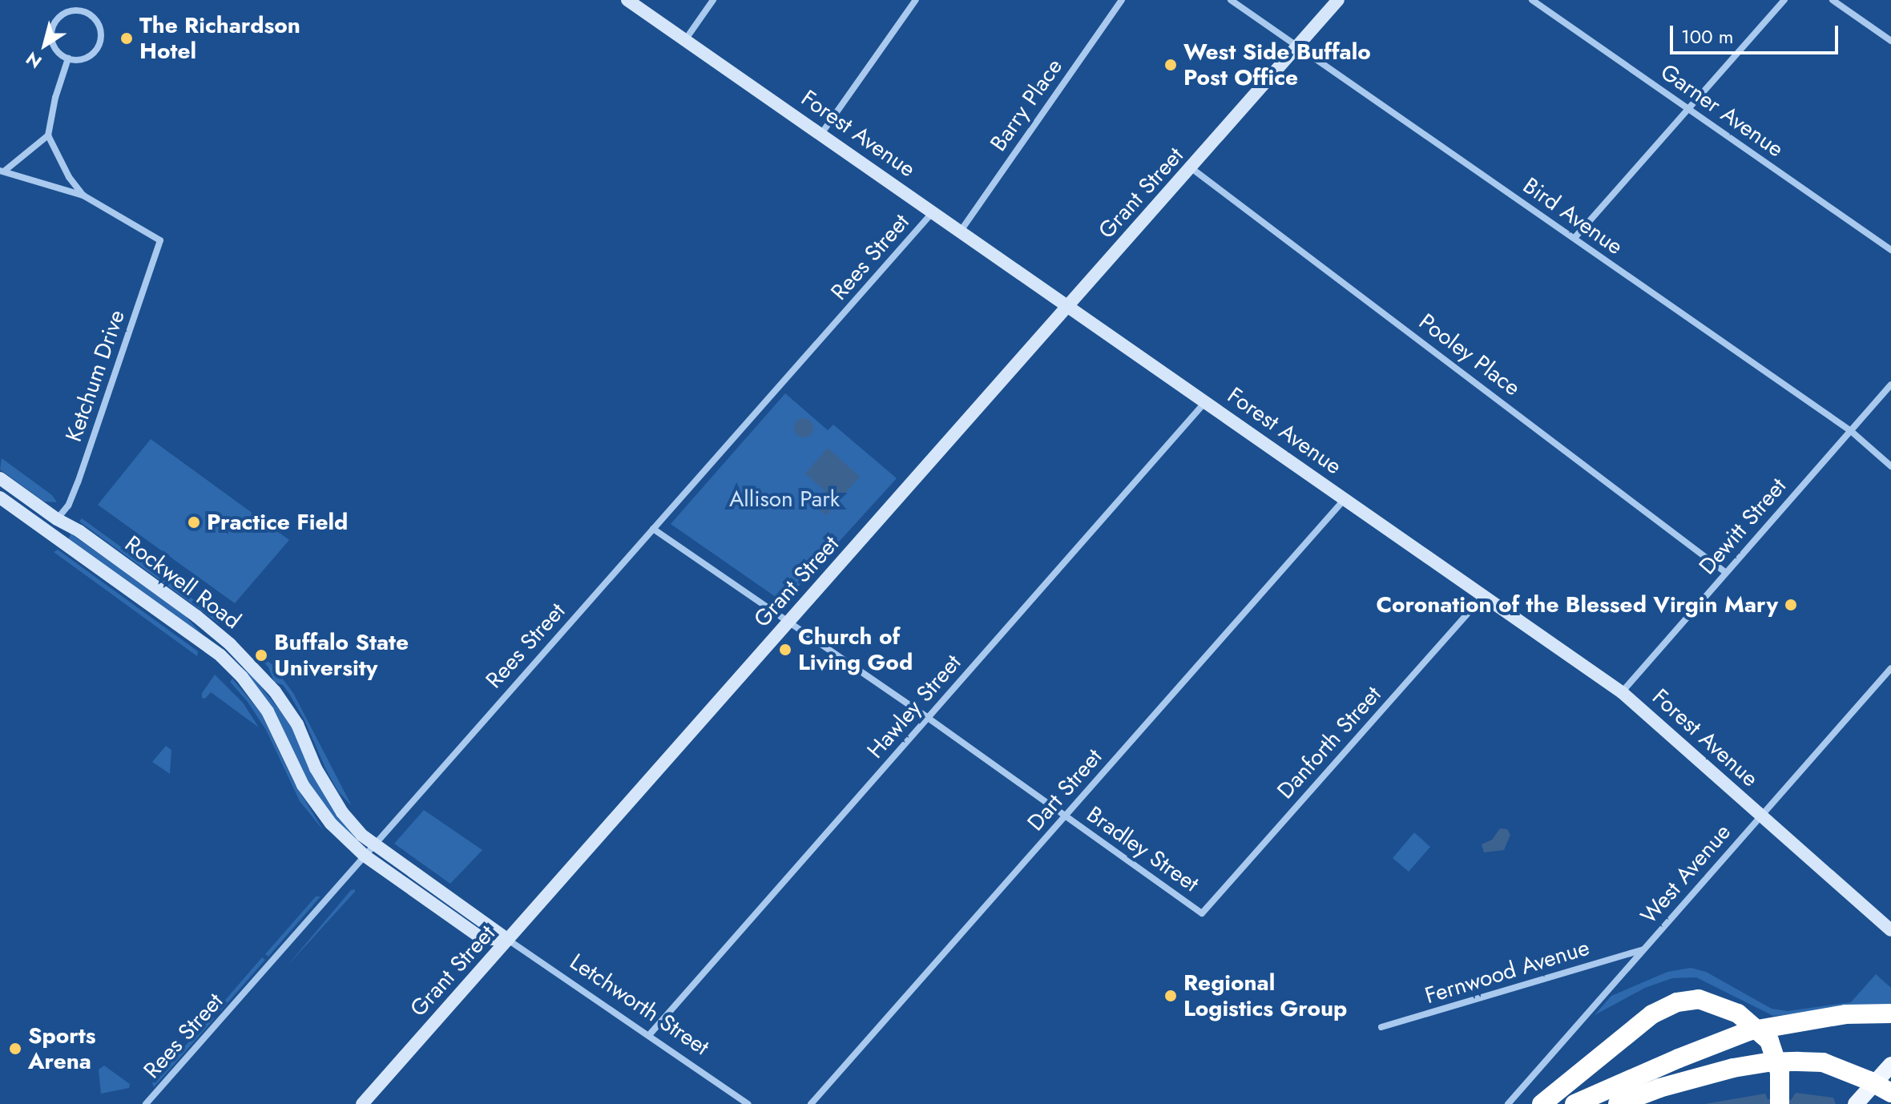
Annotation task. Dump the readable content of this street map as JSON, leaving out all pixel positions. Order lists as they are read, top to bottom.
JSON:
{
  "streets": {
    "street": [
      "Barry Place",
      "Garner Avenue",
      "Forest Avenue",
      "Grant Street",
      "Bird Avenue",
      "Rees Street",
      "Pooley Place",
      "Ketchum Drive",
      "Dewitt Street",
      "Rockwell Road",
      "Hawley Street",
      "Danforth Street",
      "Dart Street",
      "Bradley Street",
      "West Avenue",
      "Fernwood Avenue",
      "Letchworth Street"
    ]
  },
  "crossings": [
    ["Barry Place", "Forest Avenue"],
    ["Forest Avenue", "Grant Street"],
    ["Forest Avenue", "Rees Street"],
    ["Forest Avenue", "Dewitt Street"],
    ["Forest Avenue", "Hawley Street"],
    ["Forest Avenue", "Danforth Street"],
    ["Forest Avenue", "Dart Street"],
    ["Forest Avenue", "West Avenue"],
    ["Grant Street", "Bird Avenue"],
    ["Grant Street", "Pooley Place"],
    ["Grant Street", "Bradley Street"],
    ["Grant Street", "Letchworth Street"],
    ["Bird Avenue", "Dewitt Street"],
    ["Rees Street", "Rockwell Road"],
    ["Rees Street", "Bradley Street"],
    ["Rees Street", "Letchworth Street"],
    ["Pooley Place", "Dewitt Street"],
    ["Ketchum Drive", "Rockwell Road"],
    ["Rockwell Road", "Letchworth Street"],
    ["Hawley Street", "Bradley Street"],
    ["Hawley Street", "Letchworth Street"],
    ["Danforth Street", "Bradley Street"],
    ["Dart Street", "Bradley Street"],
    ["West Avenue", "Fernwood Avenue"]
  ],
  "parks": ["Allison Park"],
  "places": [
    "The Richardson Hotel",
    "West Side Buffalo Post Office",
    "Practice Field",
    "Coronation of the Blessed Virgin Mary",
    "Church of Living God",
    "Buffalo State University",
    "Regional Logistics Group",
    "Sports Arena"
  ],
  "scale_bar": "100 m",
  "north": "bottom left"
}
